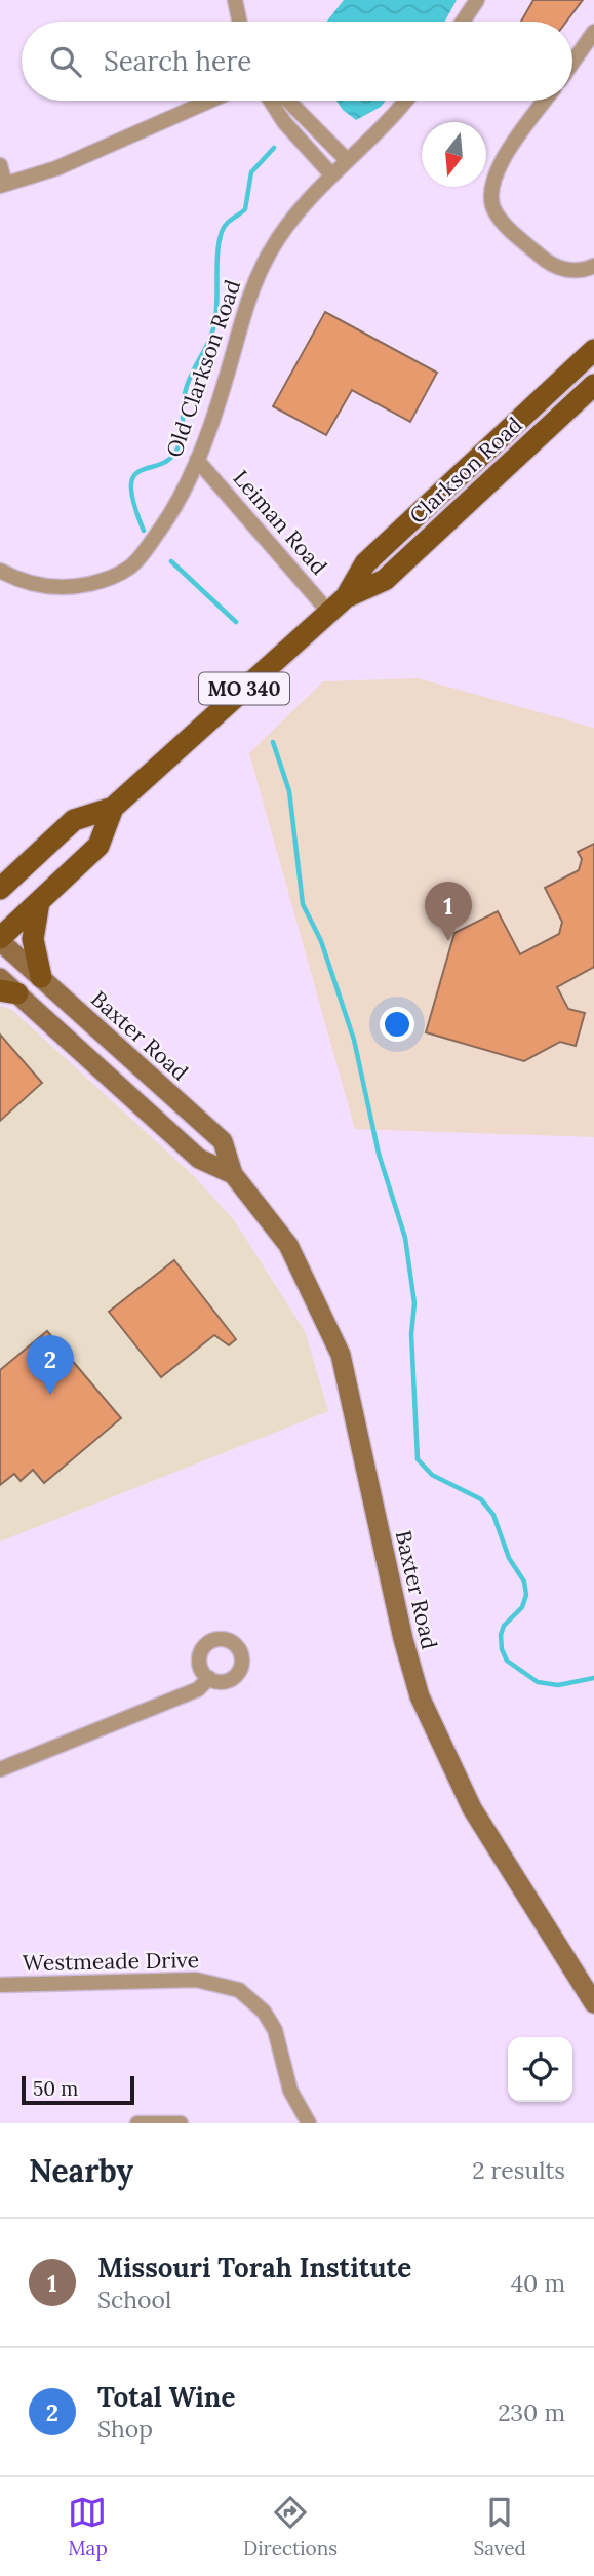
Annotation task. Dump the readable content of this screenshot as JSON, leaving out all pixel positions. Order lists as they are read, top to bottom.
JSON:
{
  "streets": {
    "main road": ["Clarkson Road", "MO 340", "Baxter Road"],
    "street": ["Old Clarkson Road", "Leiman Road", "Westmeade Drive"]
  },
  "crossings": [
    ["Old Clarkson Road", "Leiman Road"],
    ["Clarkson Road", "Leiman Road"],
    ["Clarkson Road", "Baxter Road"]
  ],
  "scale_bar": "50 m",
  "north": "bottom",
  "page": {
    "search": "Search here",
    "pins": ["1", "2"],
    "scale": "50 m",
    "heading": ["Nearby", "2 results"],
    "list": [
      {
        "mark": "1",
        "name": "Missouri Torah Institute",
        "note": "School",
        "value": "40 m"
      },
      {
        "mark": "2",
        "name": "Total Wine",
        "note": "Shop",
        "value": "230 m"
      }
    ],
    "nav": ["Map", "Directions", "Saved"]
  }
}
